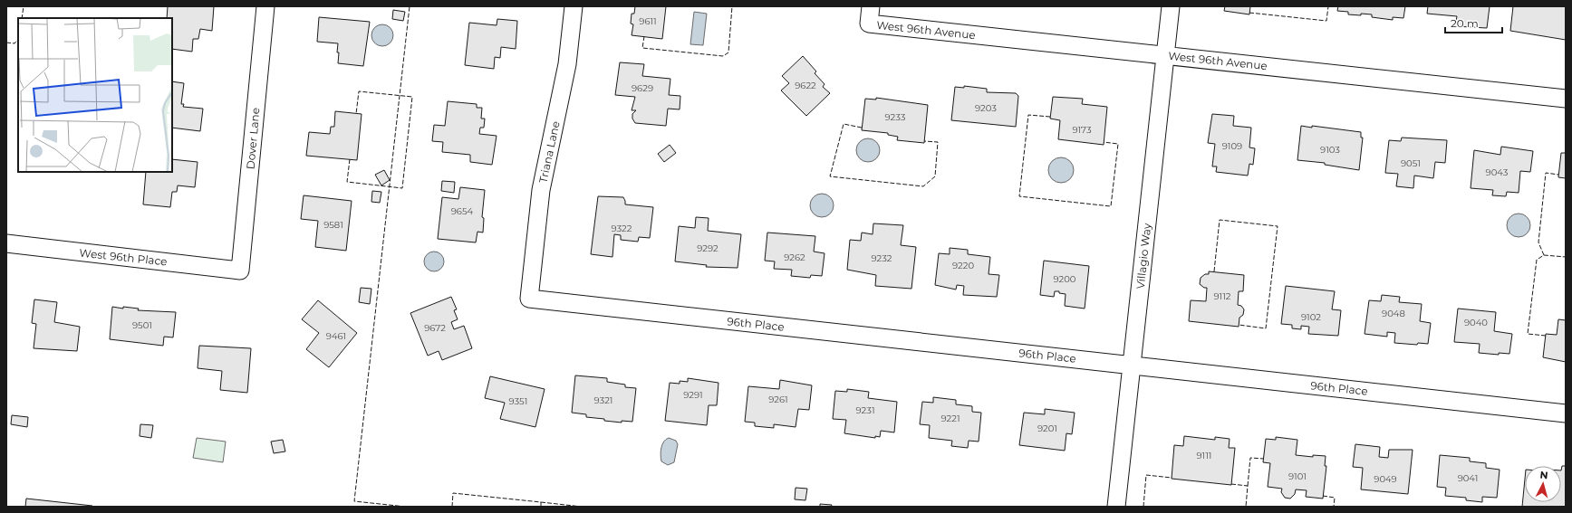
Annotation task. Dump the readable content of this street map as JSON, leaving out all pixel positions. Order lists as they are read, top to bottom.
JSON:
{
  "streets": {
    "street": [
      "West 96th Avenue",
      "Dover Lane",
      "Triana Lane",
      "Villagio Way",
      "West 96th Place",
      "96th Place"
    ]
  },
  "crossings": [
    ["West 96th Avenue", "Villagio Way"],
    ["Dover Lane", "West 96th Place"],
    ["Triana Lane", "96th Place"],
    ["Villagio Way", "96th Place"]
  ],
  "house_numbers": [
    "9611",
    "9622",
    "9629",
    "9203",
    "9233",
    "9173",
    "9109",
    "9103",
    "9051",
    "9043",
    "9654",
    "9581",
    "9322",
    "9292",
    "9262",
    "9232",
    "9220",
    "9200",
    "9112",
    "9048",
    "9102",
    "9040",
    "9501",
    "9672",
    "9461",
    "9291",
    "9261",
    "9321",
    "9351",
    "9231",
    "9221",
    "9201",
    "9111",
    "9101",
    "9041",
    "9049"
  ],
  "scale_bar": "20 m",
  "north": "top"
}
